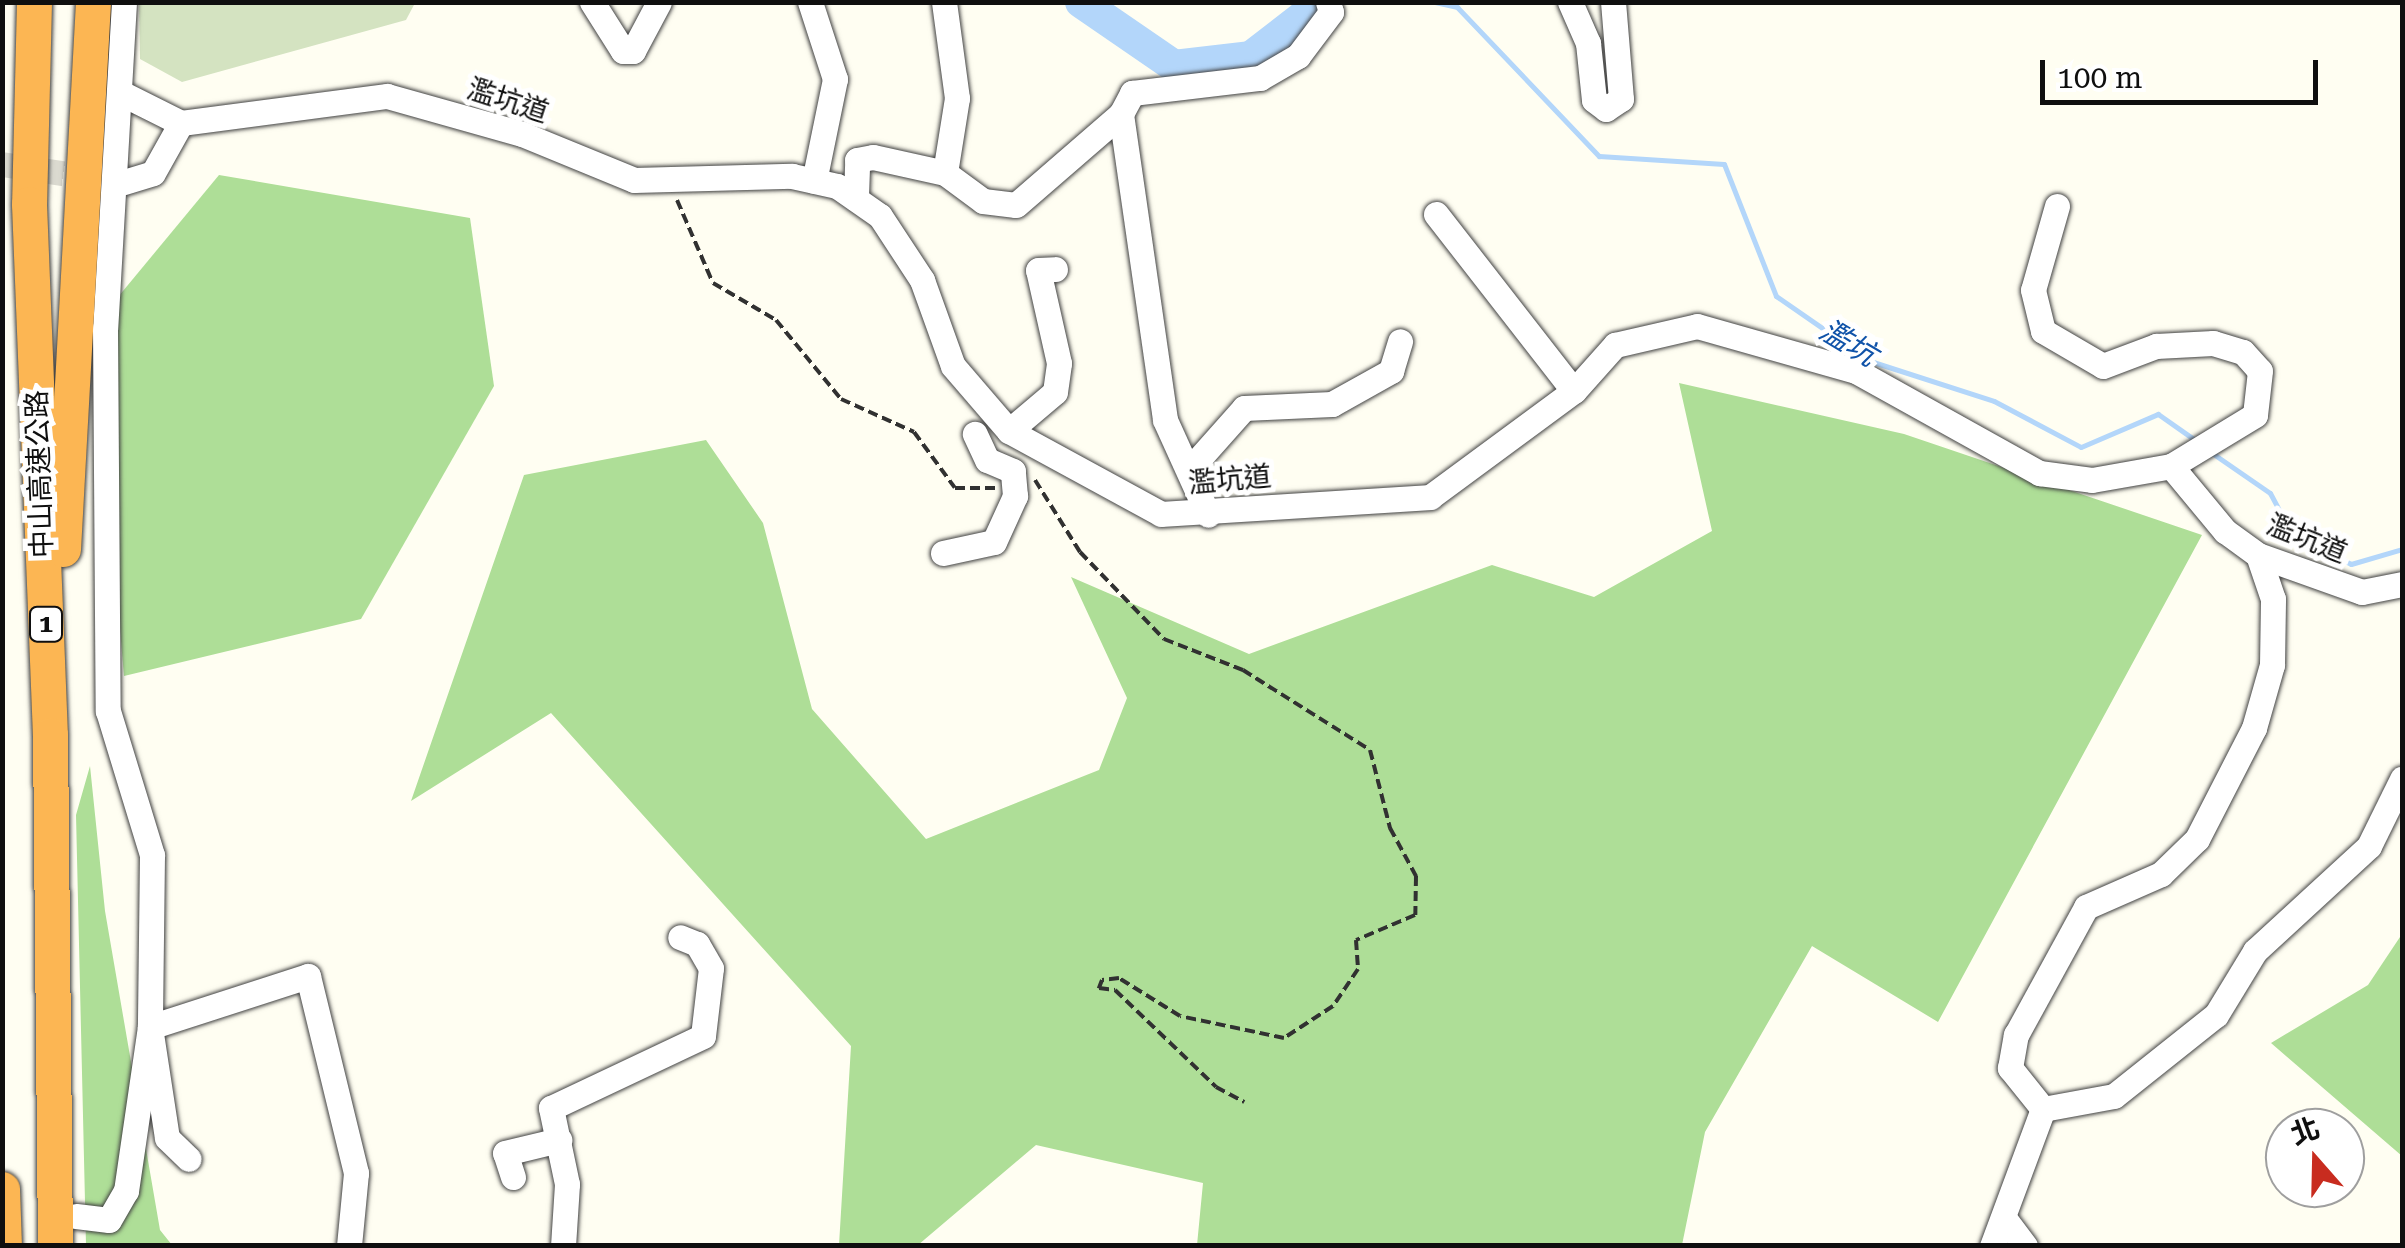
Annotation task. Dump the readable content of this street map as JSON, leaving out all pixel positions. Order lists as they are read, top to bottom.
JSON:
{
  "streets": {
    "highway": ["中山高速公路", "1"],
    "street": ["濫坑道"]
  },
  "water": ["濫坑"],
  "scale_bar": "100 m",
  "north": "top"
}
